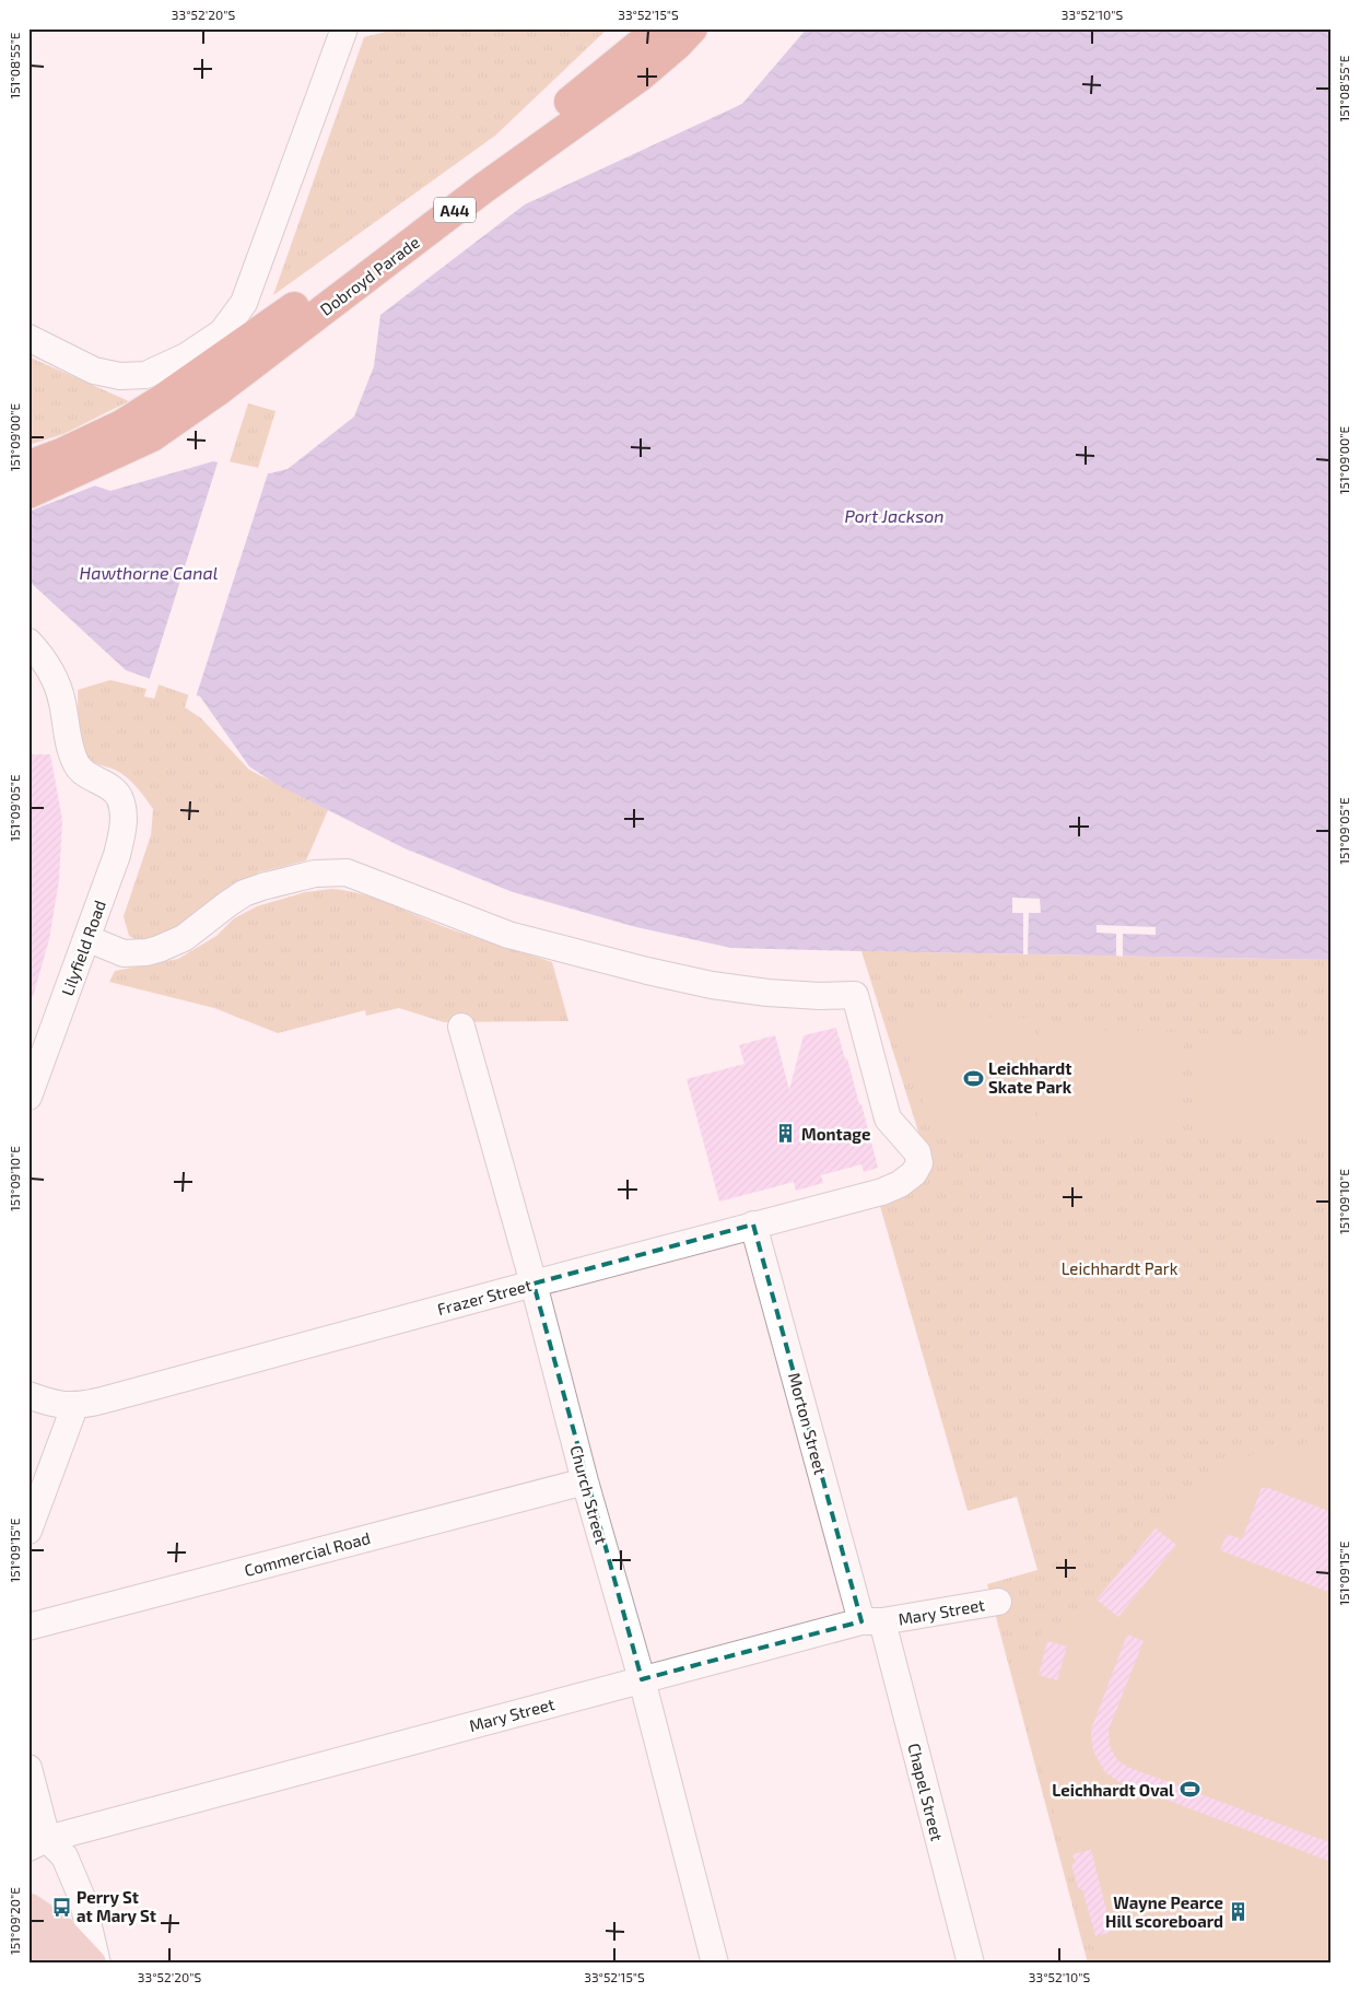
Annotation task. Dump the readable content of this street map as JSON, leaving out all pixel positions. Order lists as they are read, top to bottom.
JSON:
{
  "streets": {
    "highway": ["A44", "Dobroyd Parade"],
    "street": [
      "Lilyfield Road",
      "Frazer Street",
      "Morton Street",
      "Church Street",
      "Commercial Road",
      "Mary Street",
      "Chapel Street"
    ]
  },
  "crossings": [
    ["Lilyfield Road", "Frazer Street"],
    ["Frazer Street", "Morton Street"],
    ["Frazer Street", "Church Street"],
    ["Morton Street", "Mary Street"],
    ["Morton Street", "Chapel Street"],
    ["Church Street", "Commercial Road"],
    ["Church Street", "Mary Street"],
    ["Mary Street", "Chapel Street"]
  ],
  "water": ["Port Jackson", "Hawthorne Canal"],
  "parks": ["Leichhardt Park"],
  "places": {
    "sports": ["Leichhardt Skate Park", "Leichhardt Oval"],
    "building": ["Montage", "Wayne Pearce Hill scoreboard"],
    "bus stop": ["Perry St at Mary St"]
  },
  "coordinates": [
    "33°52'20\"S",
    "33°52'15\"S",
    "33°52'10\"S",
    "151°08'55\"E",
    "151°09'00\"E",
    "151°09'05\"E",
    "151°09'10\"E",
    "151°09'15\"E",
    "151°09'20\"E"
  ]
}
